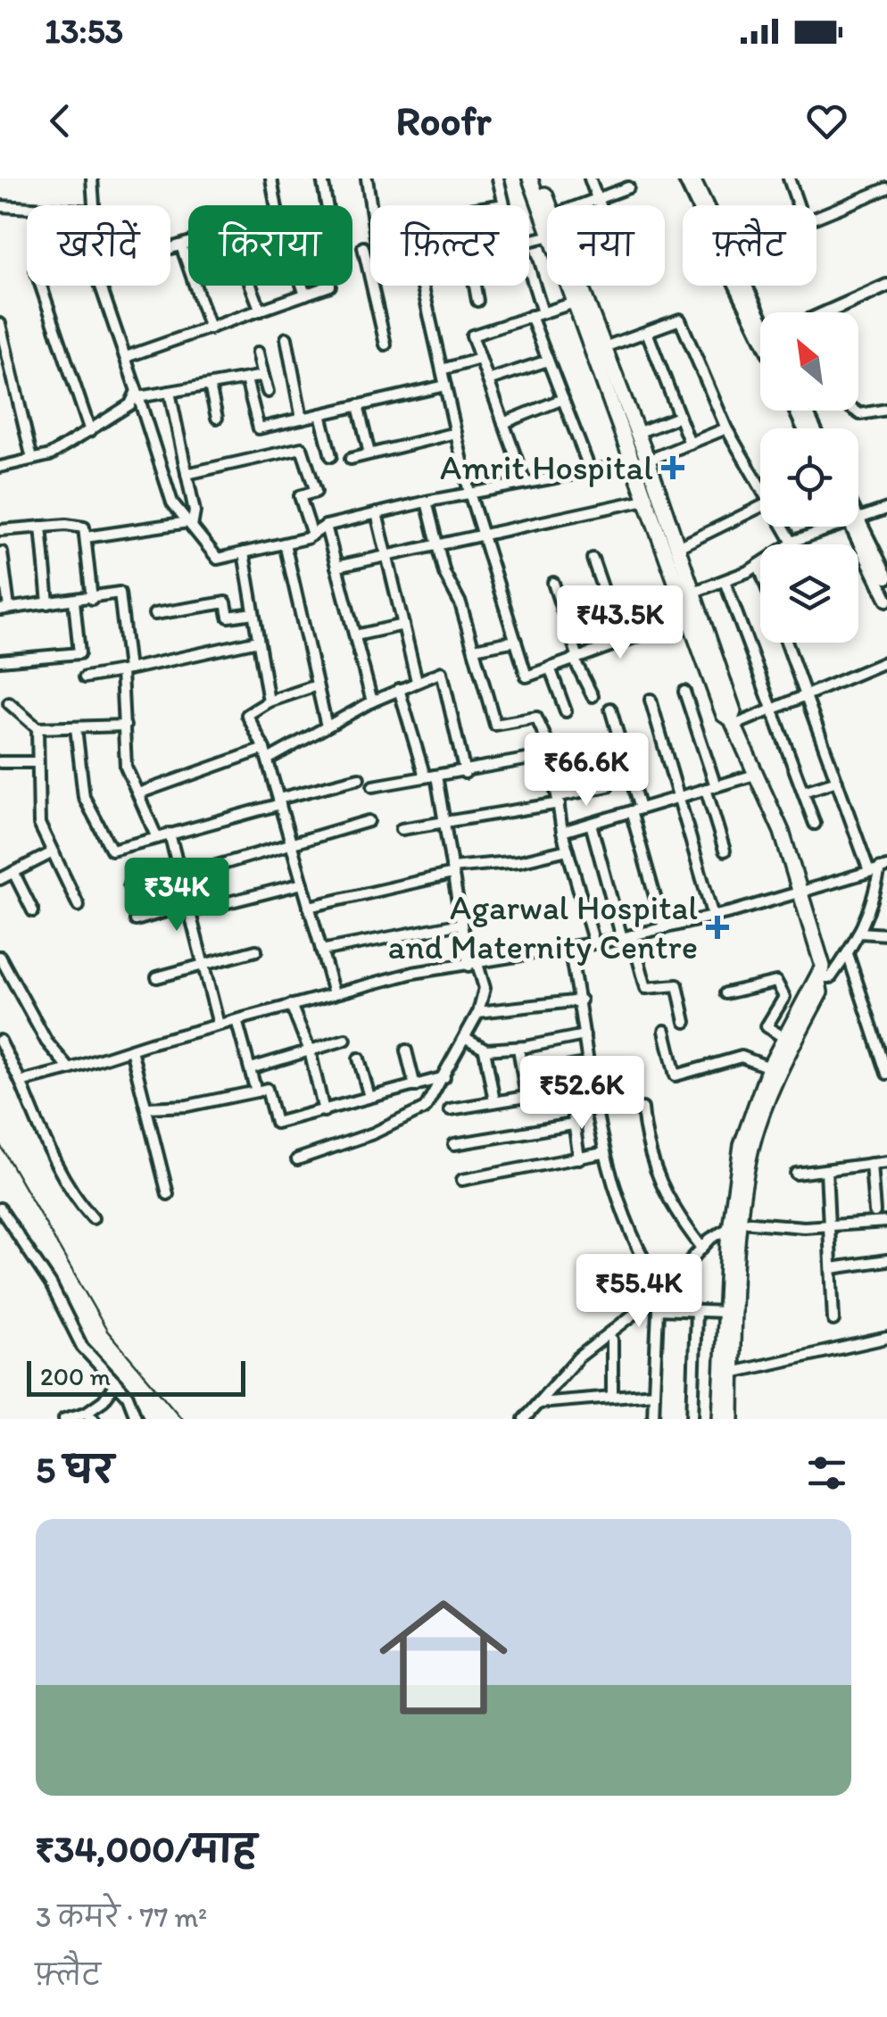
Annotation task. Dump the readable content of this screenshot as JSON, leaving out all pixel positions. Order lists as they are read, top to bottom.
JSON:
{
  "places": {
    "health": ["Amrit Hospital", "Agarwal Hospital and Maternity Centre"]
  },
  "scale_bar": "200 m",
  "north": "top left",
  "page": {
    "status": "13:53",
    "header": "Roofr",
    "chip": [
      "खरीदें",
      "किराया",
      "फ़िल्टर",
      "नया",
      "फ़्लैट"
    ],
    "price": [
      "₹43.5K",
      "₹66.6K",
      "₹34K",
      "₹52.6K",
      "₹55.4K"
    ],
    "scale": "200 m",
    "heading": "5 घर",
    "list": [
      {
        "name": "₹34,000/माह",
        "note": "3 कमरे · 77 m² · फ़्लैट"
      }
    ]
  }
}
